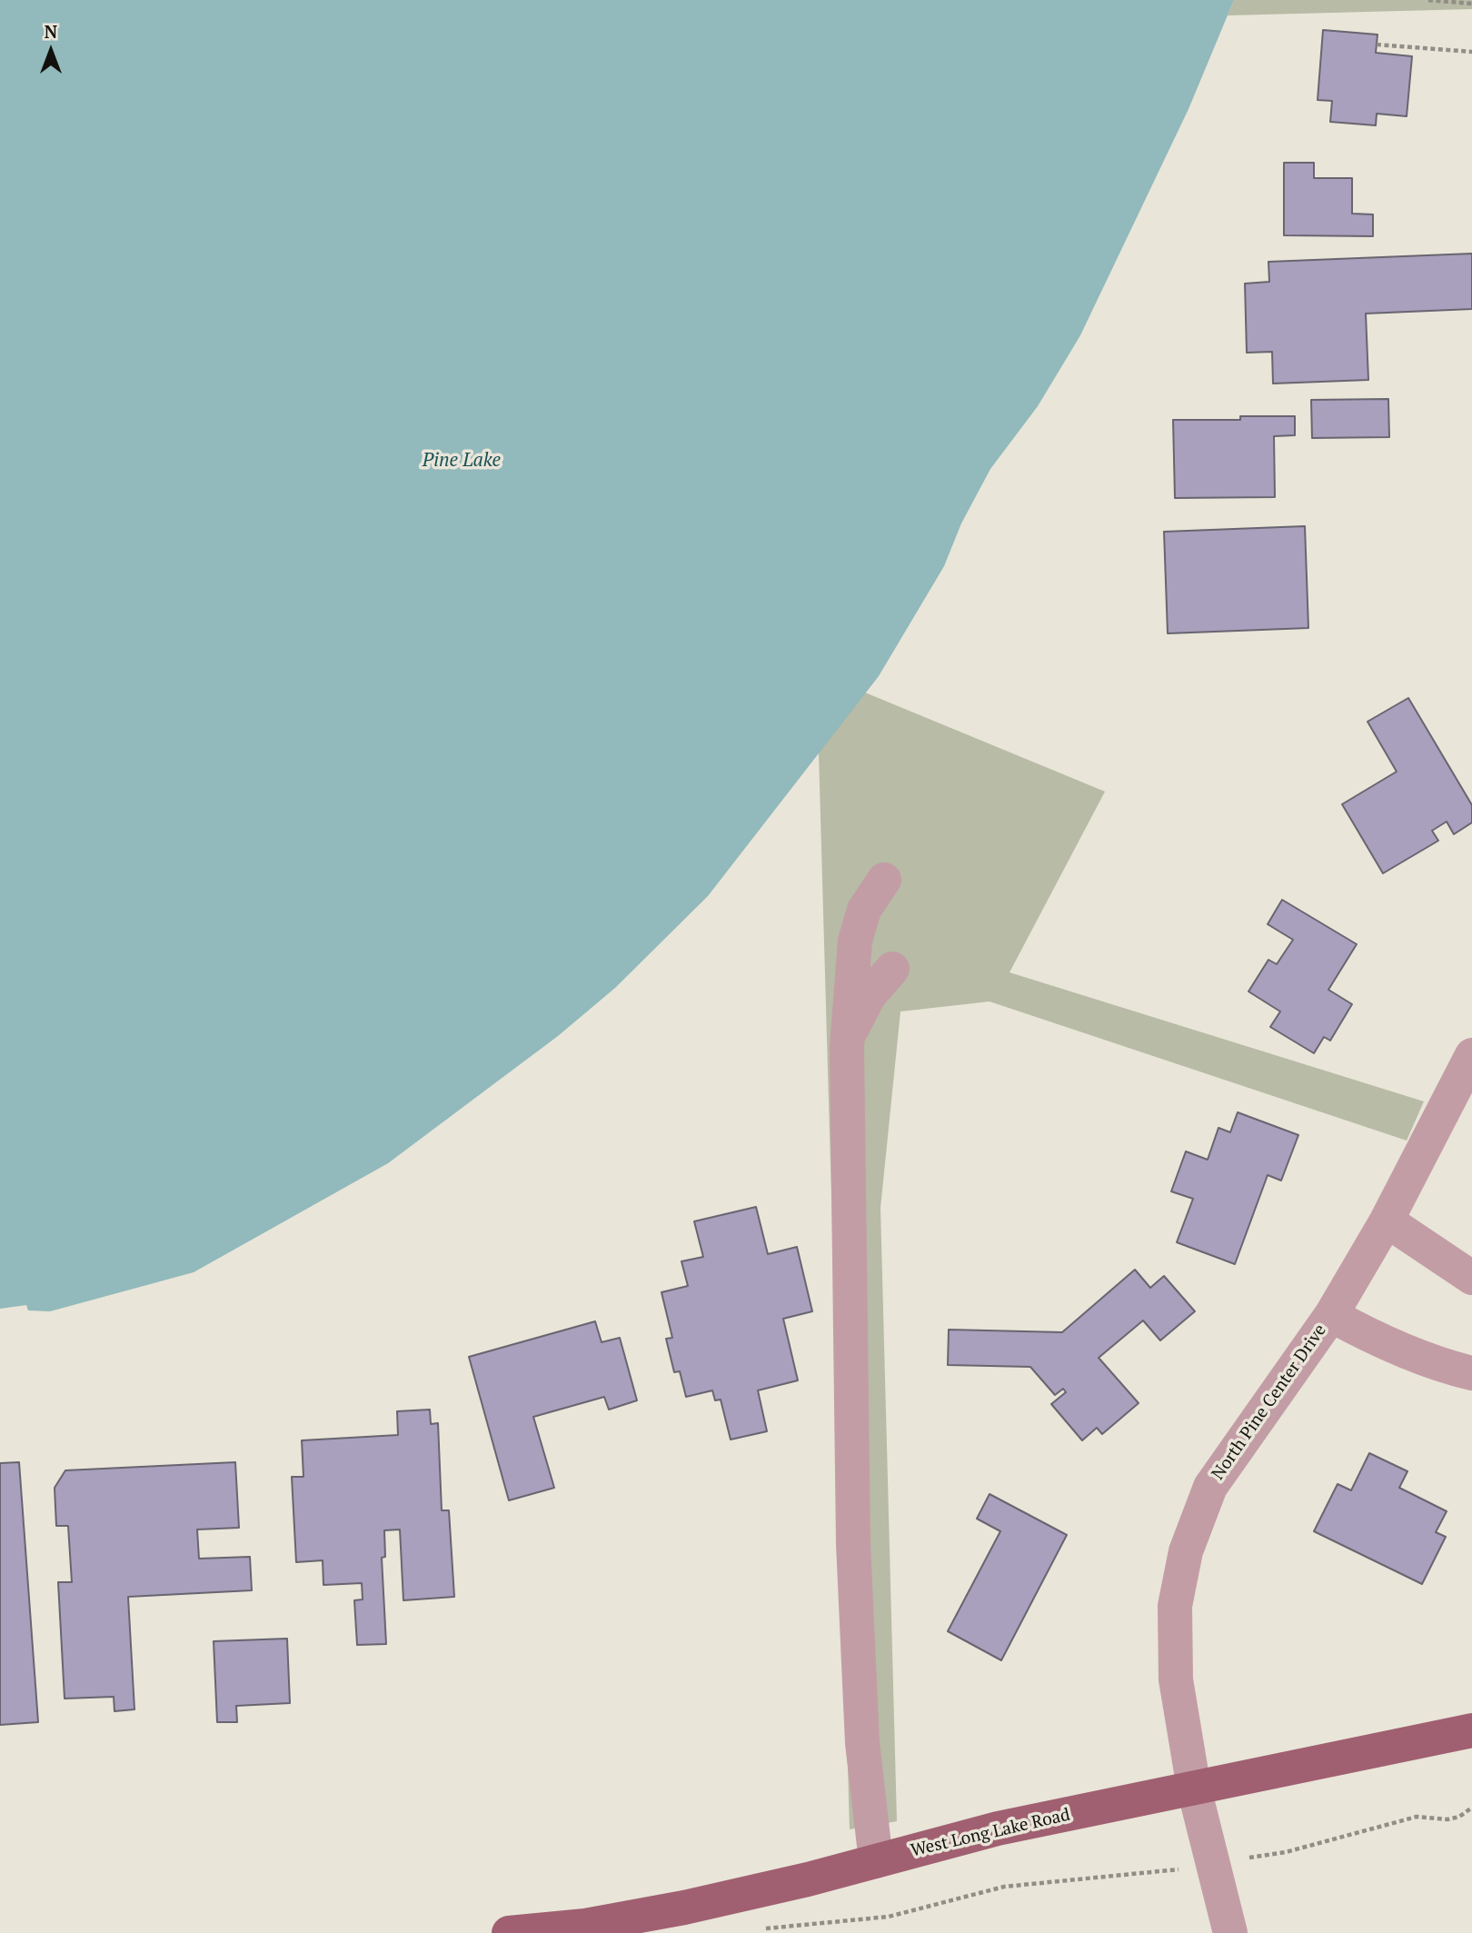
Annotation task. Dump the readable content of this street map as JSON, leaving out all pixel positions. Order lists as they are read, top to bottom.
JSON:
{
  "streets": {
    "main road": ["West Long Lake Road"],
    "street": ["North Pine Center Drive"]
  },
  "crossings": [
    ["North Pine Center Drive", "West Long Lake Road"]
  ],
  "water": ["Pine Lake"],
  "north": "top"
}
